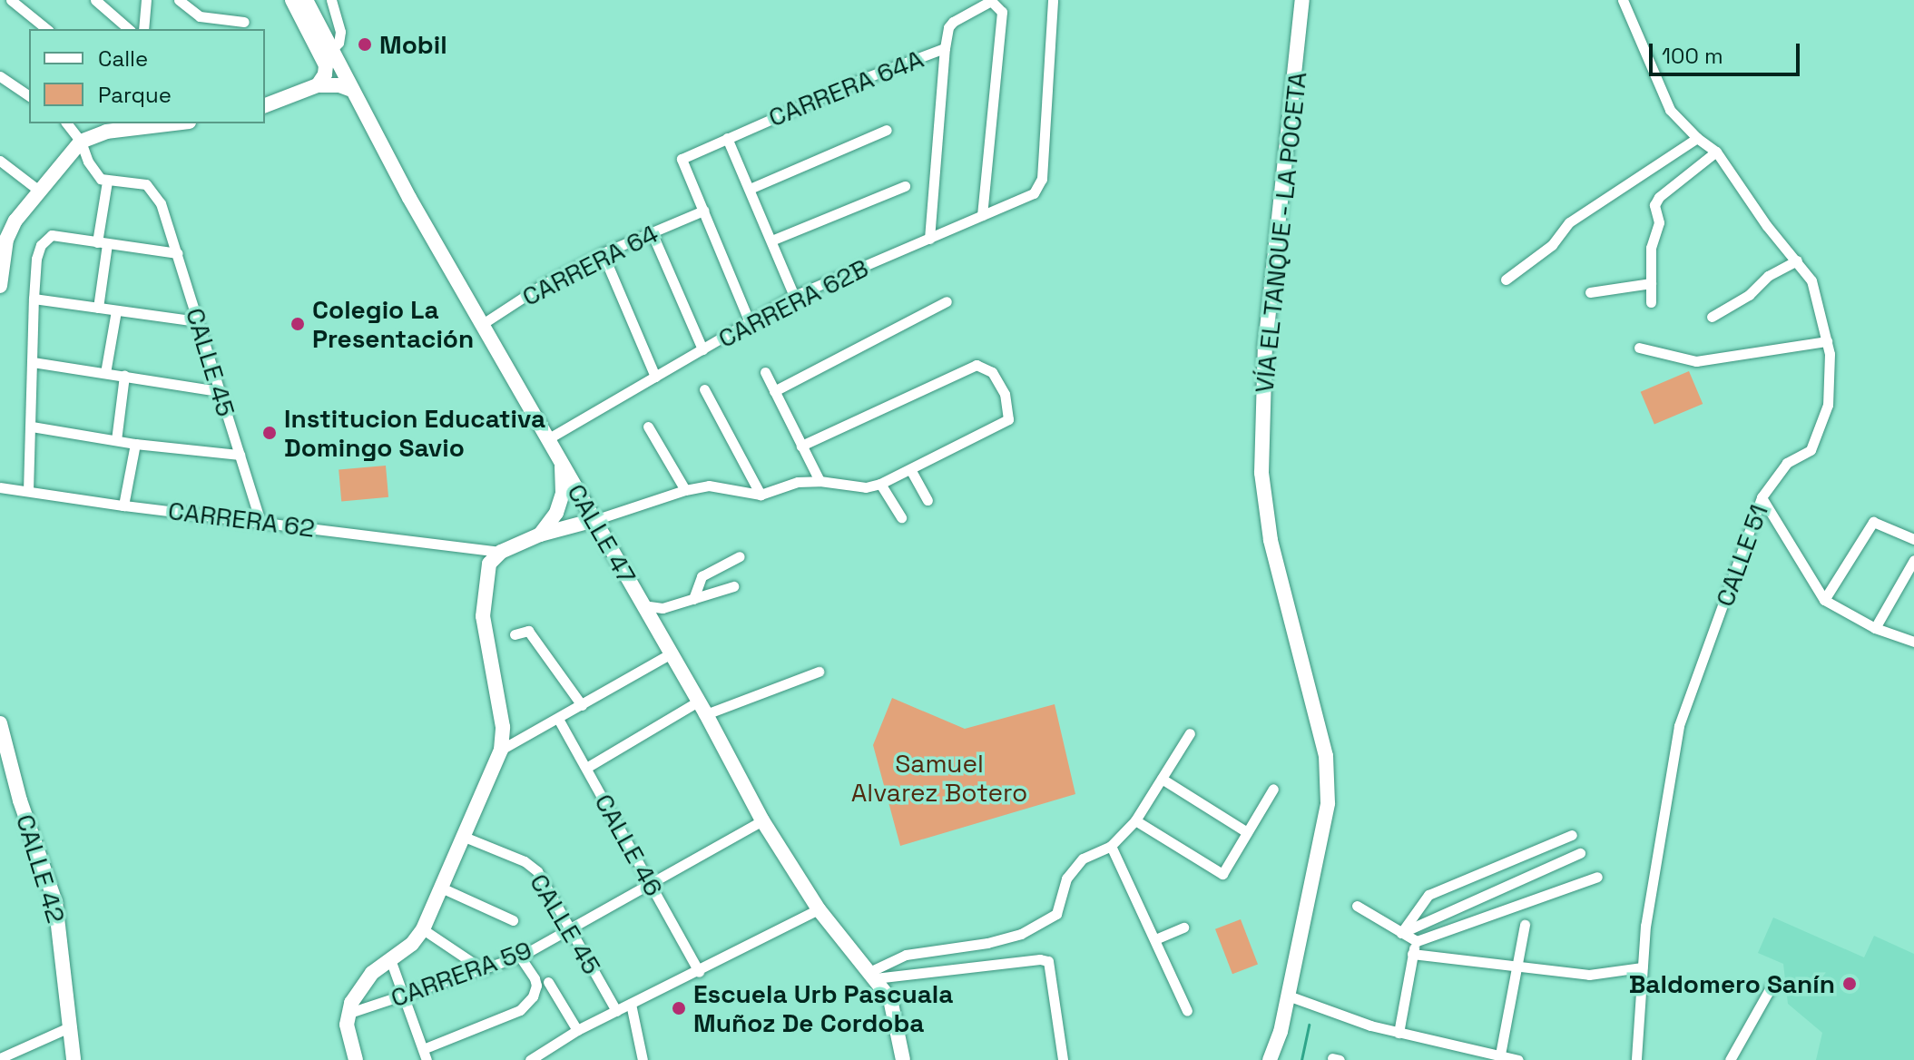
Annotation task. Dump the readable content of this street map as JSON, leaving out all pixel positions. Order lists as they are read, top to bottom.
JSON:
{
  "streets": {
    "street": [
      "CARRERA 64A",
      "VÍA EL TANQUE - LA POCETA",
      "CARRERA 64",
      "CARRERA 62B",
      "CALLE 45",
      "CARRERA 62",
      "CALLE 47",
      "CALLE 51",
      "CALLE 46",
      "CALLE 42",
      "CARRERA 59"
    ]
  },
  "crossings": [
    ["CARRERA 64A", "CARRERA 64"],
    ["CARRERA 64", "CALLE 47"],
    ["CARRERA 62B", "CALLE 47"],
    ["CALLE 45", "CARRERA 62"],
    ["CALLE 45", "CARRERA 59"],
    ["CALLE 47", "CARRERA 59"],
    ["CALLE 46", "CARRERA 59"]
  ],
  "parks": ["Samuel Alvarez Botero"],
  "places": [
    "Mobil",
    "Colegio La Presentación",
    "Institucion Educativa Domingo Savio",
    "Baldomero Sanín",
    "Escuela Urb Pascuala Muñoz De Cordoba"
  ],
  "legend": ["Calle", "Parque"],
  "scale_bar": "100 m"
}
